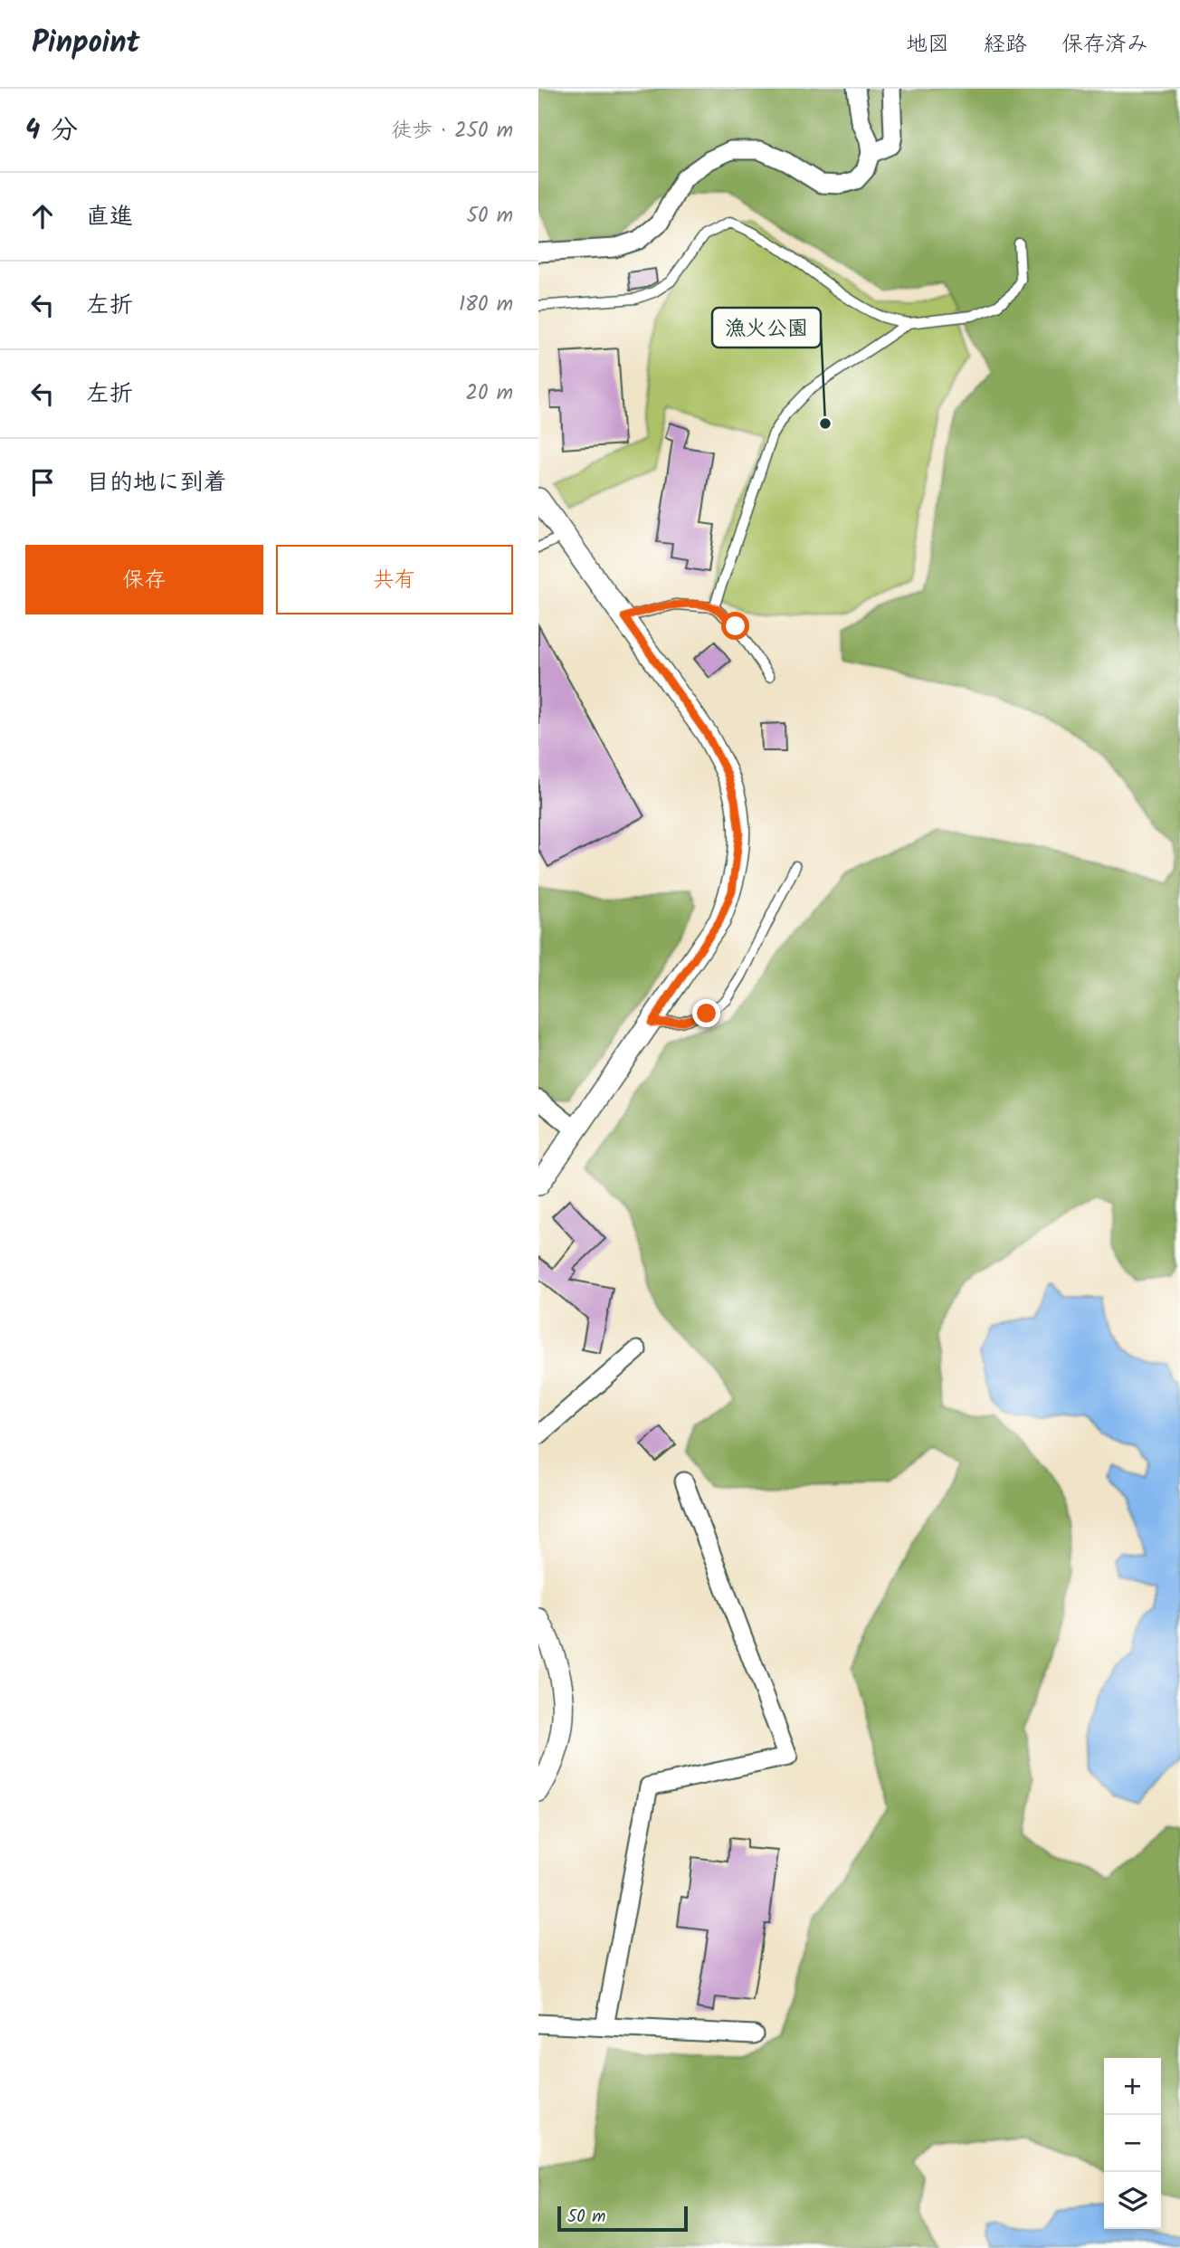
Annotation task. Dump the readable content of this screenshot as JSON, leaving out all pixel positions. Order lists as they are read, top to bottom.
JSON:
{
  "places": ["漁火公園"],
  "scale_bar": "50 m",
  "page": {
    "header": "Pinpoint",
    "nav": ["地図", "経路", "保存済み"],
    "heading": ["4 分", "徒歩 · 250 m"],
    "list": [
      ["直進", "50 m"],
      ["左折", "180 m"],
      ["左折", "20 m"],
      "目的地に到着"
    ],
    "buttons": ["保存", "共有"],
    "map_buttons": ["+", "−"],
    "scale": "50 m"
  }
}
